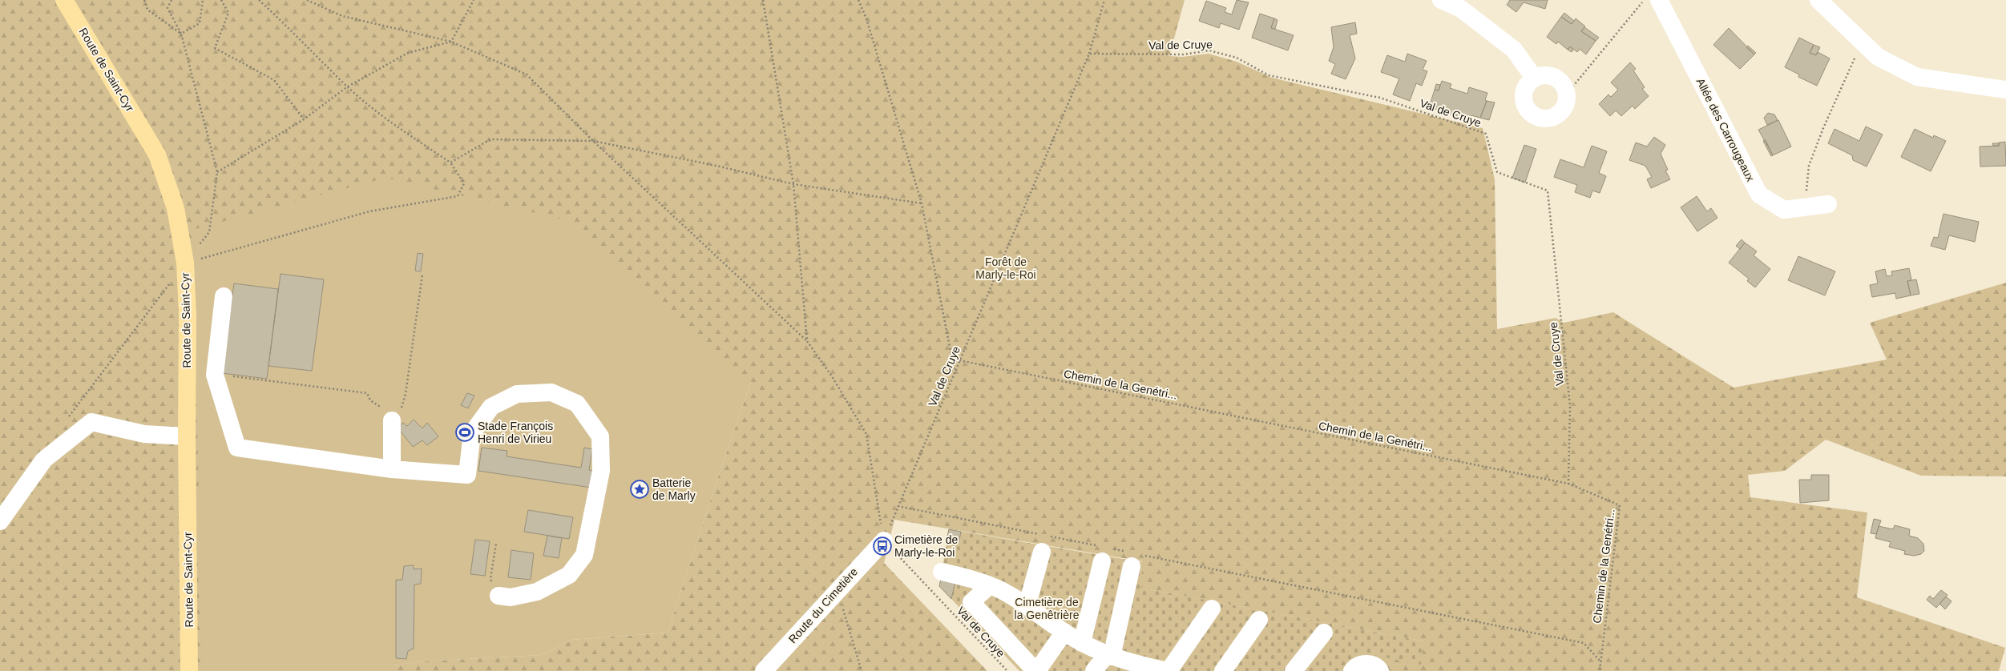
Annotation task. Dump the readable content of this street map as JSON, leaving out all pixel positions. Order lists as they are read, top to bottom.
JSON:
{
  "streets": {
    "main road": ["Route de Saint-Cyr"],
    "street": ["Allée des Carrougeaux", "Route du Cimetière"],
    "path": ["Val de Cruye", "Chemin de la Genétri..."]
  },
  "crossings": [
    ["Val de Cruye", "Chemin de la Genétri..."],
    ["Val de Cruye", "Route du Cimetière"]
  ],
  "parks": ["Forêt de Marly-le-Roi", "Cimetière de la Genêtrière"],
  "places": {
    "sports": ["Stade François Henri de Virieu"],
    "place": ["Batterie de Marly"],
    "bus stop": ["Cimetière de Marly-le-Roi"]
  }
}
